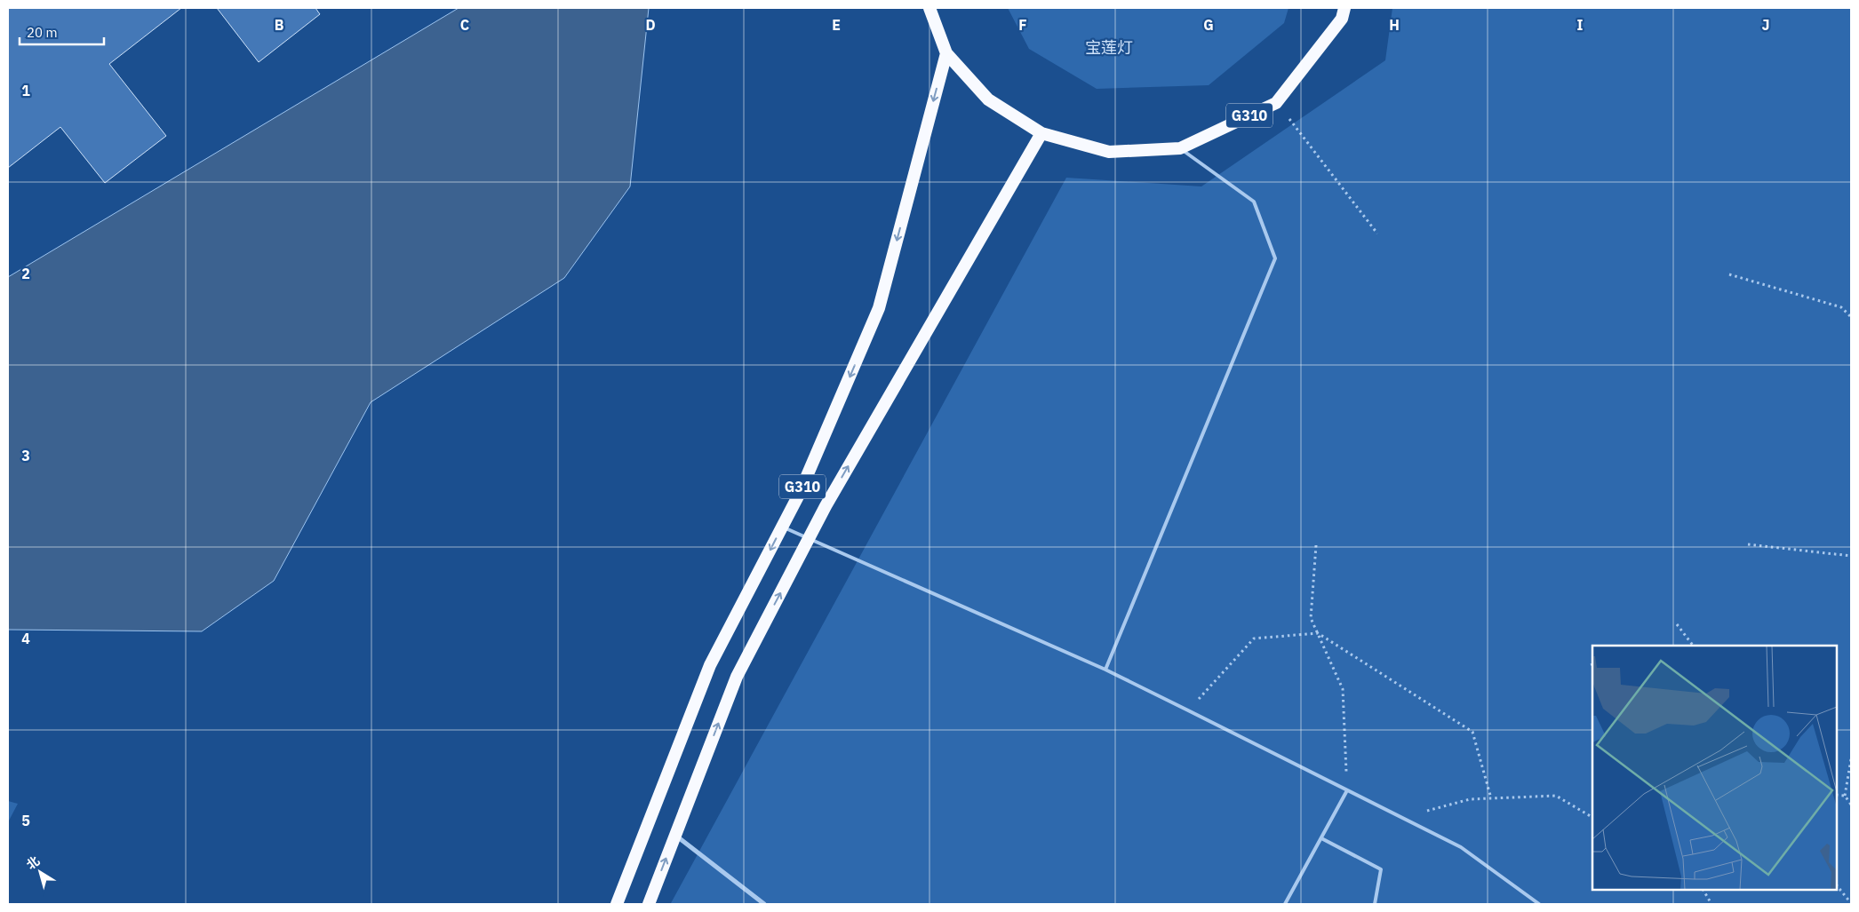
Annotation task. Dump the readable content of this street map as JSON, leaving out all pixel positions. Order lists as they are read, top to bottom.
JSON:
{
  "streets": {
    "highway": ["G310"]
  },
  "parks": ["宝莲灯"],
  "scale_bar": "20 m",
  "north": "top left",
  "grid": {
    "columns": [
      "B",
      "C",
      "D",
      "E",
      "F",
      "G",
      "H",
      "I",
      "J"
    ],
    "rows": [
      "1",
      "2",
      "3",
      "4",
      "5"
    ]
  }
}
